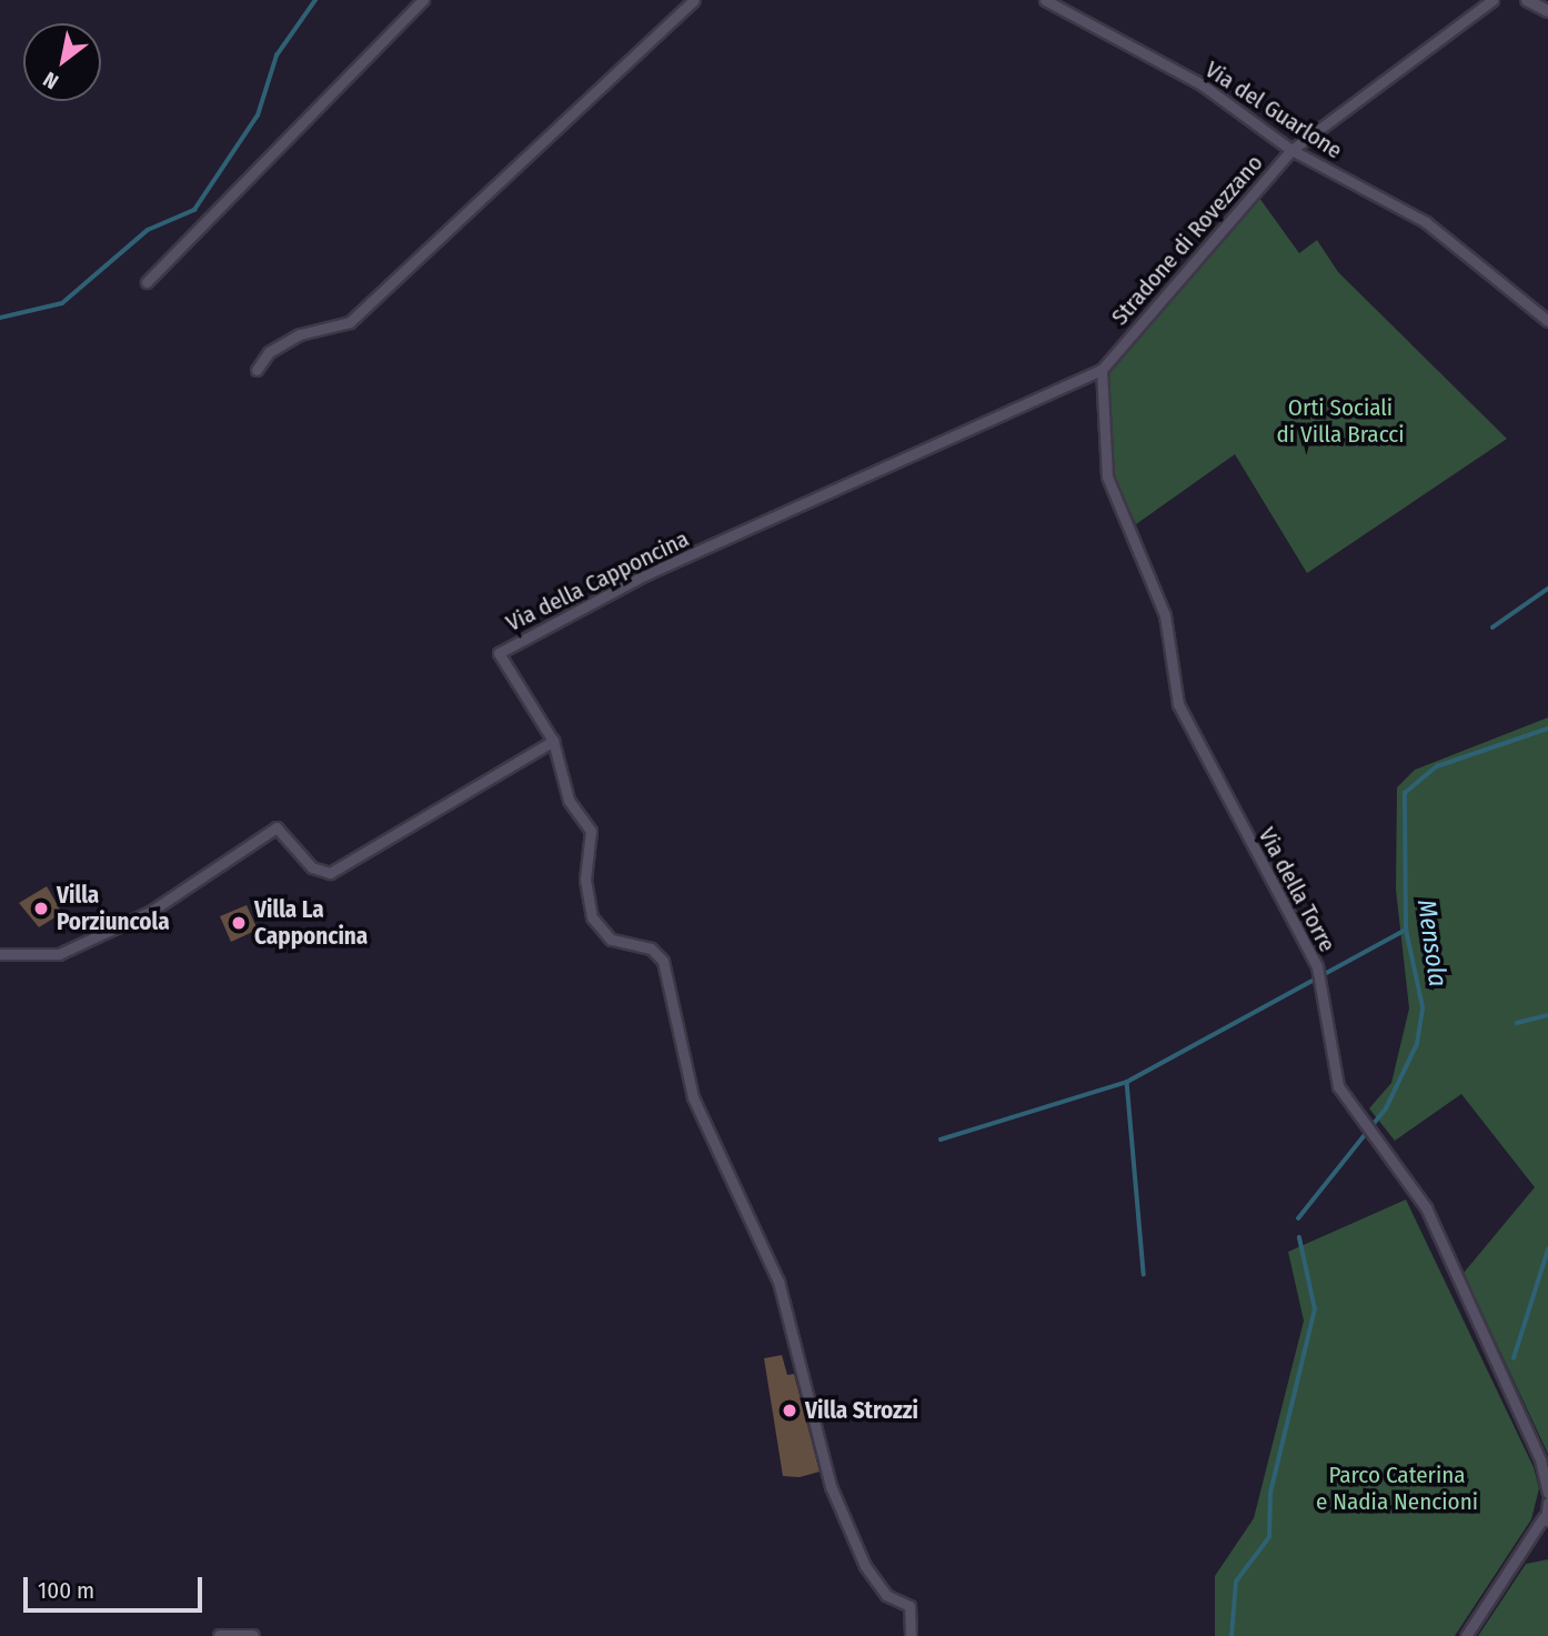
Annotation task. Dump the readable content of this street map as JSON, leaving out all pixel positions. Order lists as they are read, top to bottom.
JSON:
{
  "streets": {
    "street": [
      "Via del Guarlone",
      "Stradone di Rovezzano",
      "Via della Capponcina",
      "Via della Torre"
    ]
  },
  "crossings": [
    ["Via del Guarlone", "Stradone di Rovezzano"],
    ["Stradone di Rovezzano", "Via della Capponcina"],
    ["Stradone di Rovezzano", "Via della Torre"],
    ["Via della Capponcina", "Via della Torre"]
  ],
  "water": ["Mensola"],
  "parks": ["Orti Sociali di Villa Bracci", "Parco Caterina e Nadia Nencioni"],
  "places": ["Villa Porziuncola", "Villa La Capponcina", "Villa Strozzi"],
  "scale_bar": "100 m",
  "north": "bottom left"
}
